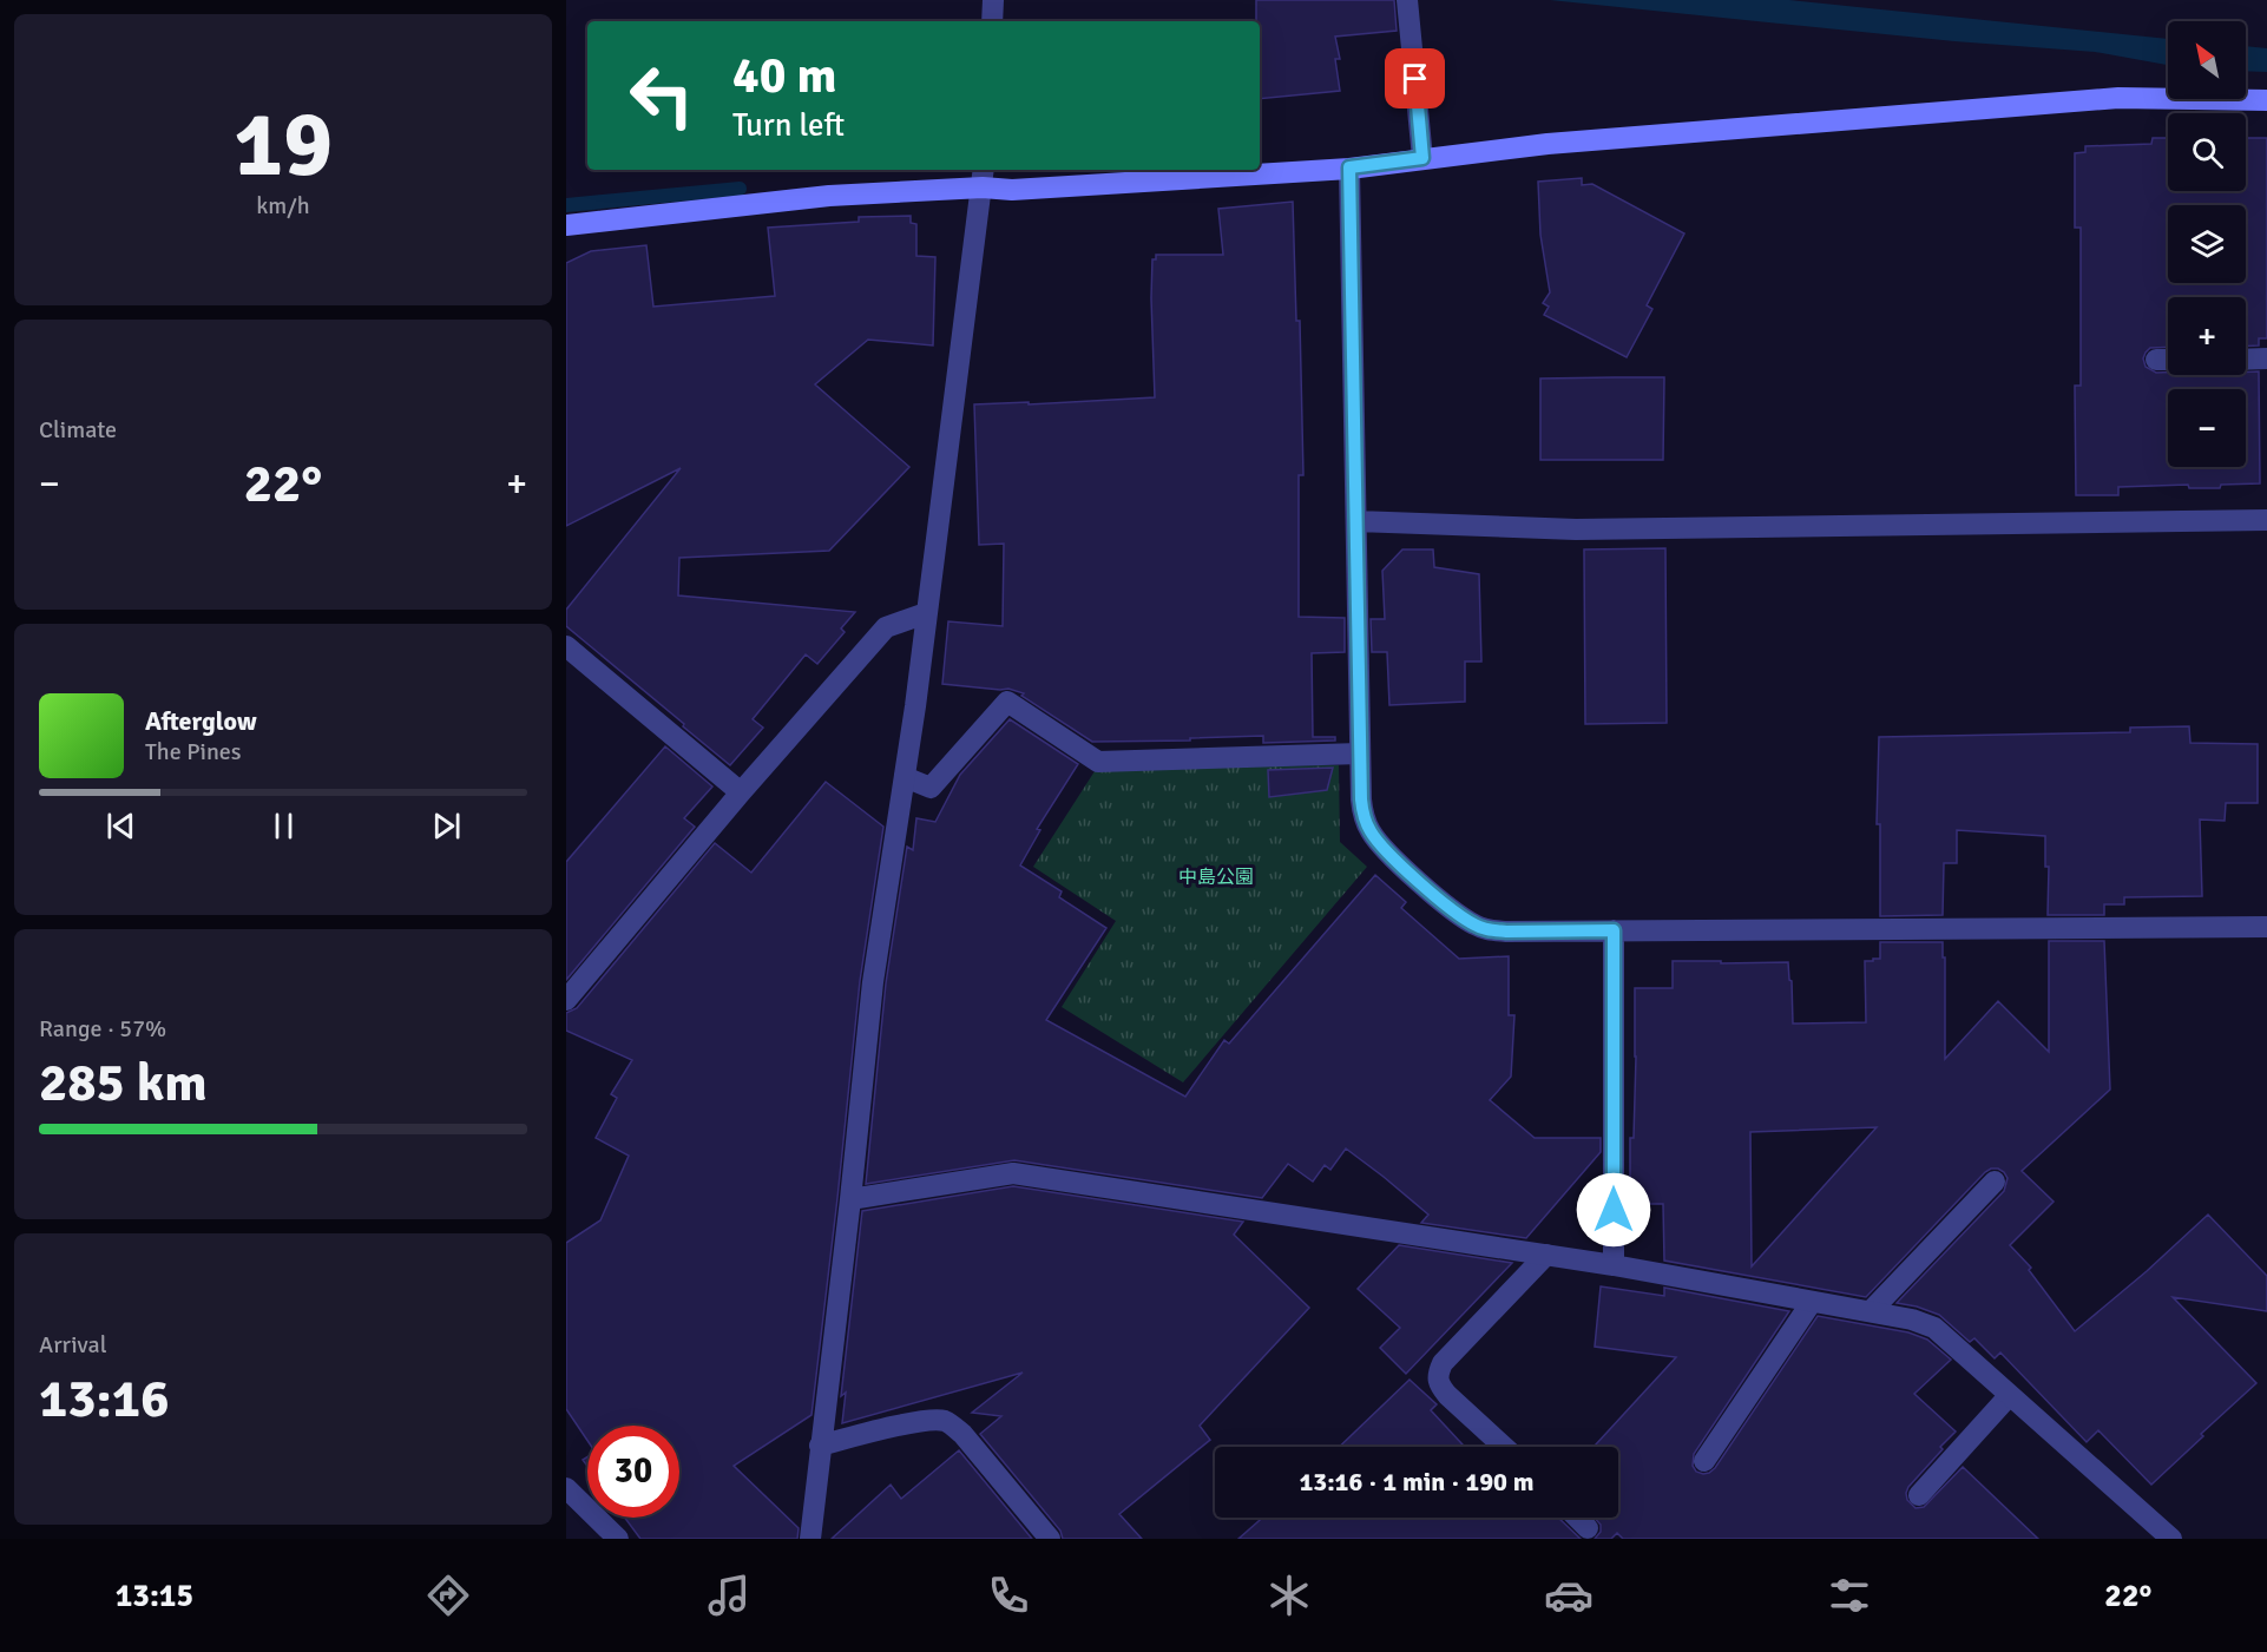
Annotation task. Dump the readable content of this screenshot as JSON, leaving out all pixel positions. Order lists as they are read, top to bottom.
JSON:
{
  "parks": ["中島公園"],
  "north": "top left",
  "page": {
    "tile": [
      ["19", "km/h"],
      "Climate",
      ["Range · 57%", "285 km"],
      ["Arrival", "13:16"]
    ],
    "map_buttons": ["+", "−"],
    "turn": ["40 m", "Turn left"],
    "heat": ["−", "22°", "+"],
    "song": ["Afterglow", "The Pines"],
    "limit": "30",
    "trip": "13:16 · 1 min · 190 m",
    "tabs": ["13:15", "22°"]
  }
}
